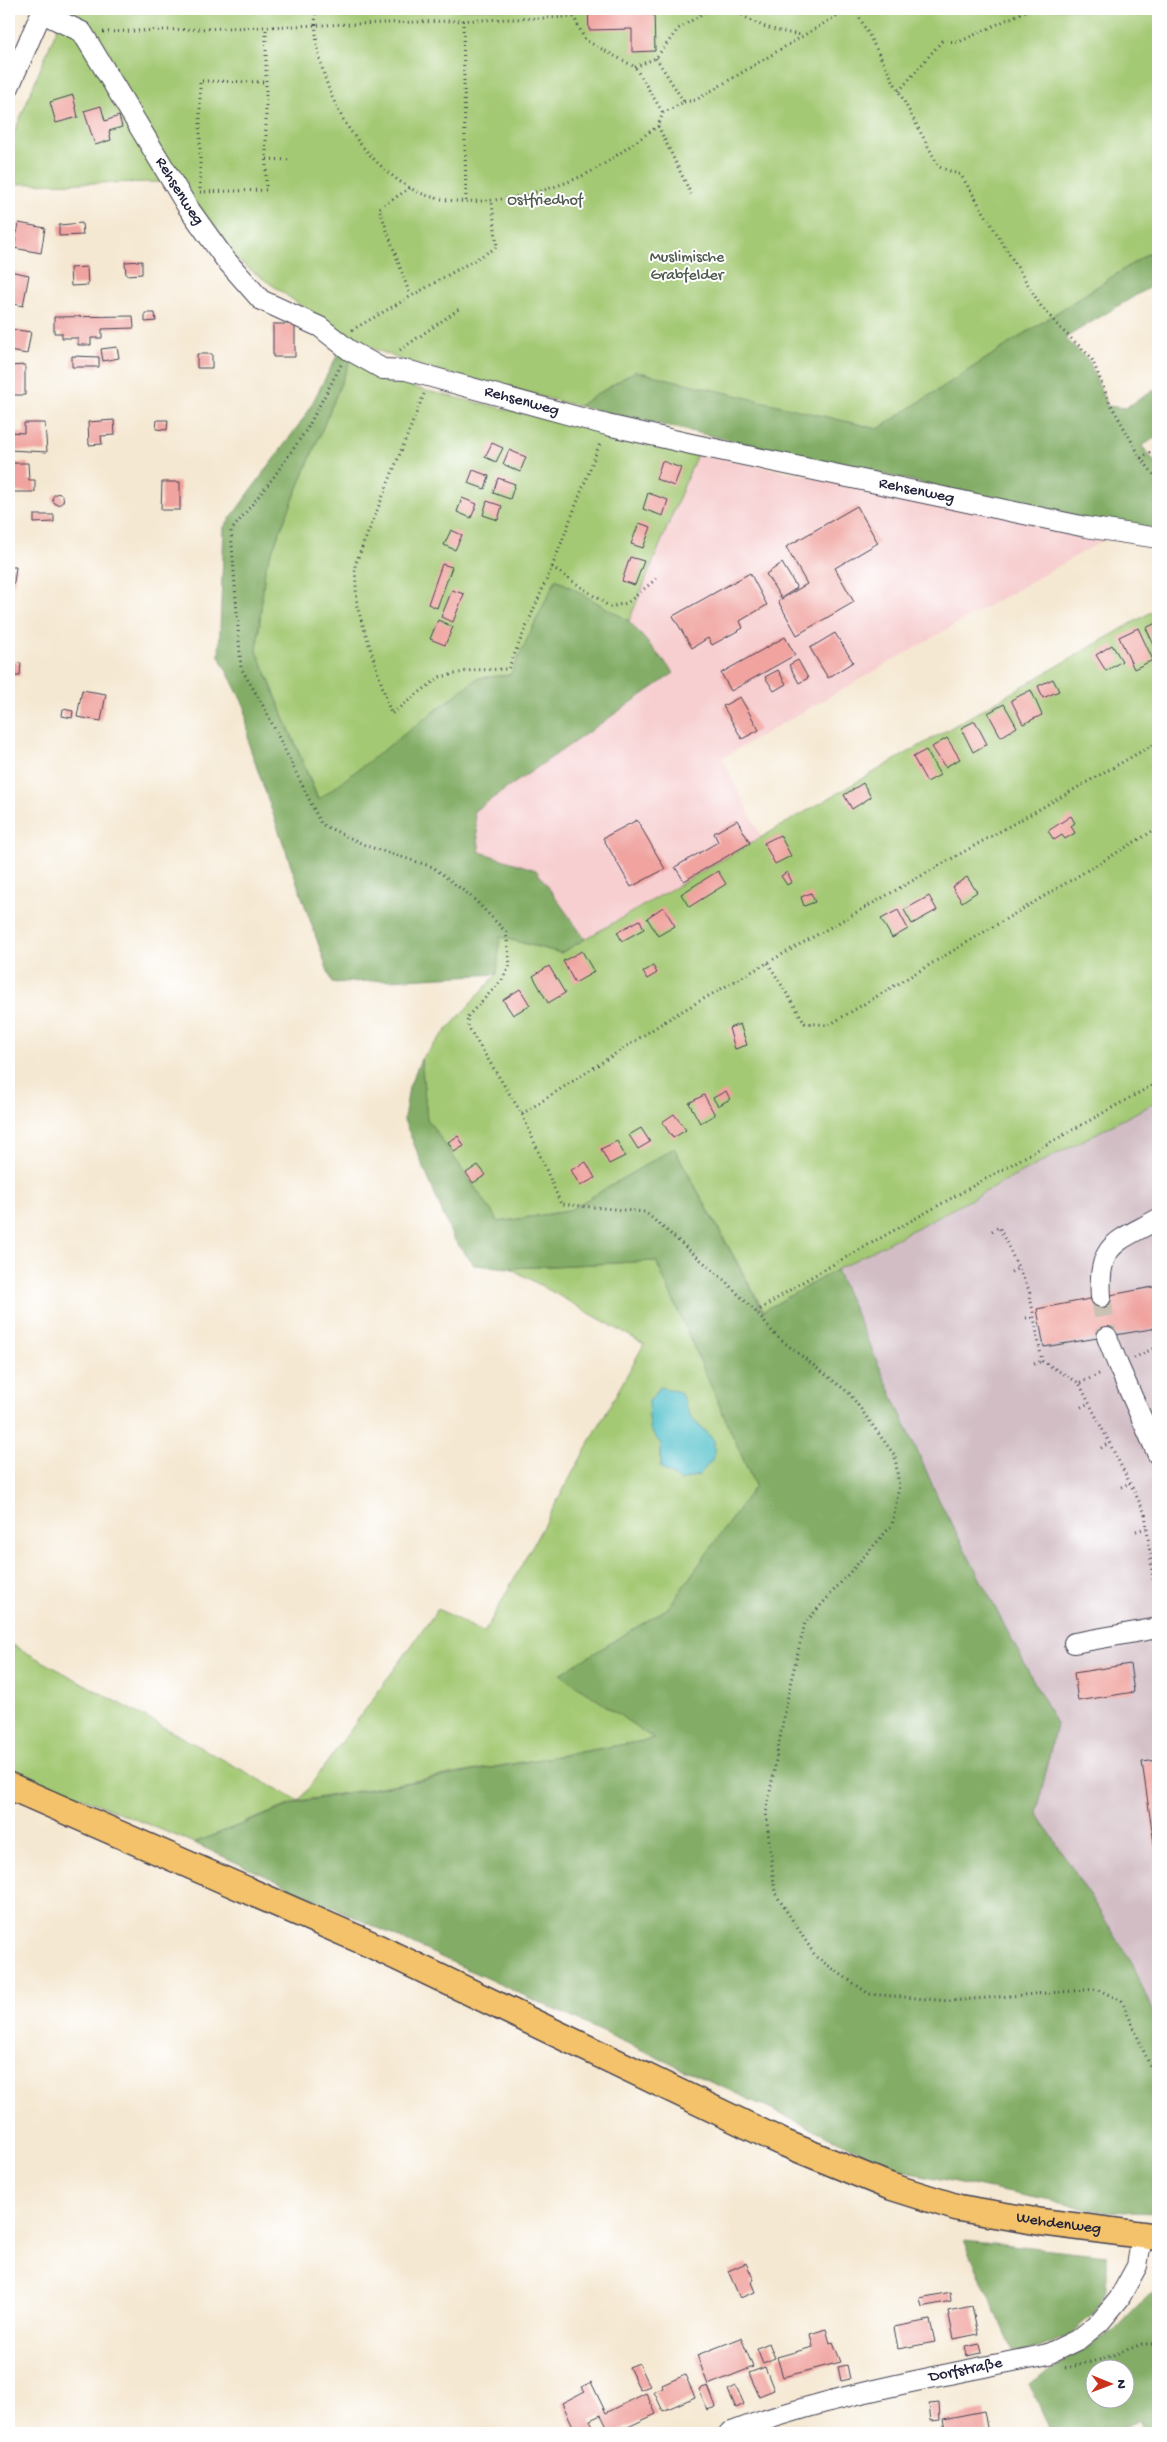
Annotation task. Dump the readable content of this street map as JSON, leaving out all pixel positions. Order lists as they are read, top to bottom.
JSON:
{
  "streets": {
    "main road": ["Wehdenweg"],
    "street": ["Rehsenweg", "Dorfstraße"]
  },
  "crossings": [
    ["Wehdenweg", "Dorfstraße"]
  ],
  "parks": ["Ostfriedhof", "Muslimische Grabfelder"],
  "north": "right"
}
